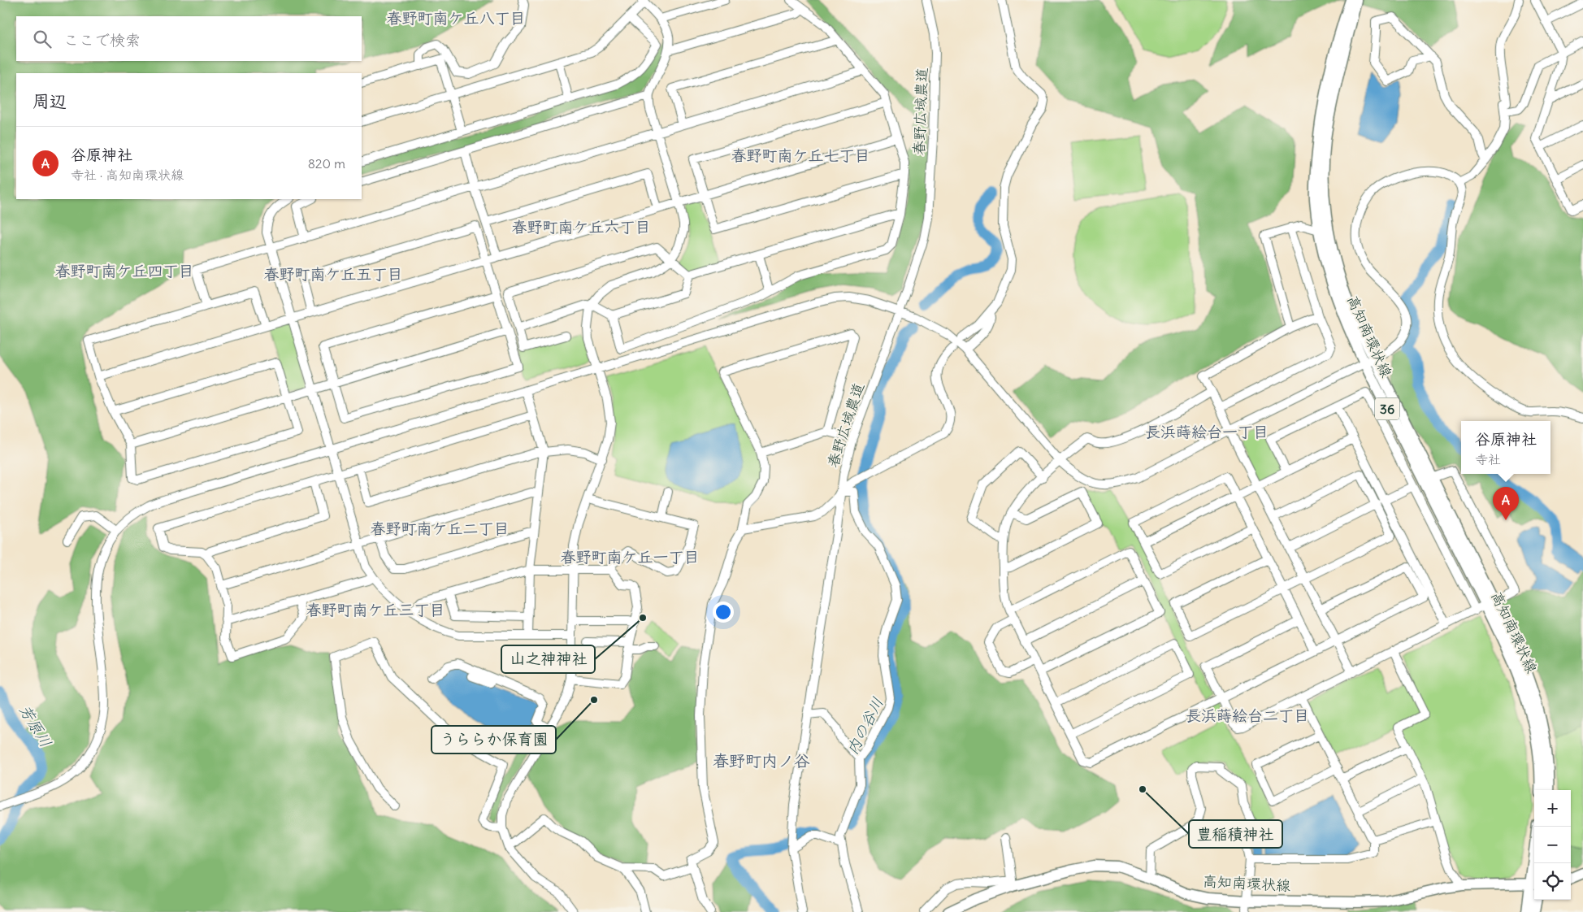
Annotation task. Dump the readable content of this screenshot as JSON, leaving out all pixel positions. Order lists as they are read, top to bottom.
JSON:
{
  "streets": {
    "main road": ["高知南環状線", "36"],
    "street": ["春野広域農道"]
  },
  "crossings": [
    ["高知南環状線", "36"]
  ],
  "districts": [
    "春野町南ケ丘八丁目",
    "春野町南ケ丘七丁目",
    "春野町南ケ丘六丁目",
    "春野町南ケ丘四丁目",
    "春野町南ケ丘五丁目",
    "長浜蒔絵台一丁目",
    "春野町南ケ丘二丁目",
    "春野町南ケ丘一丁目",
    "春野町南ケ丘三丁目",
    "長浜蒔絵台二丁目",
    "春野町内ノ谷"
  ],
  "water": ["芳原川", "内の谷川"],
  "places": ["山之神神社", "うららか保育園", "豊稲積神社"],
  "page": {
    "search": "ここで検索",
    "heading": "周辺",
    "list": [
      {
        "mark": "A",
        "name": "谷原神社",
        "note": "寺社 · 高知南環状線",
        "value": "820 m"
      }
    ],
    "popup": ["谷原神社", "寺社"],
    "pins": "A",
    "map_buttons": ["+", "−"]
  }
}
